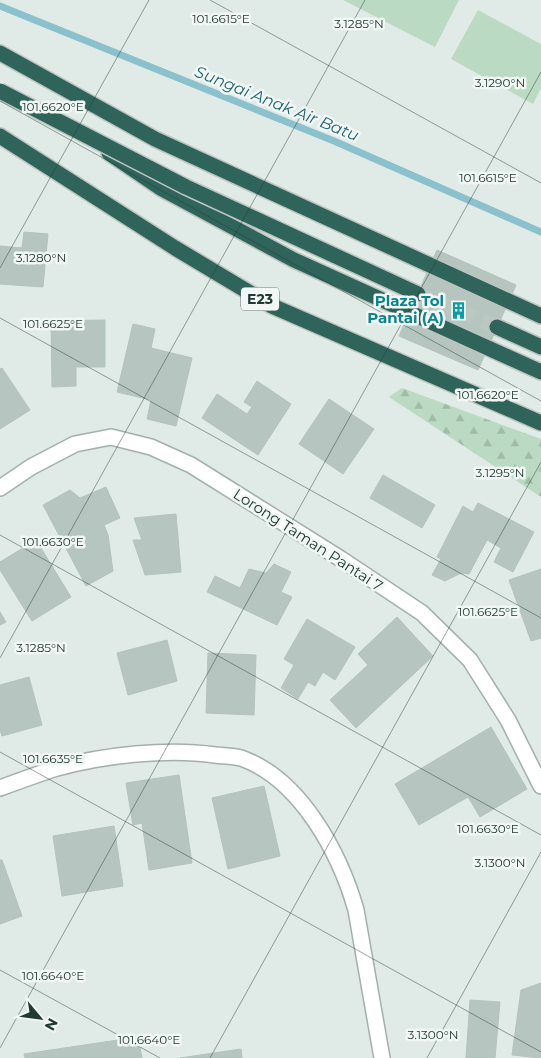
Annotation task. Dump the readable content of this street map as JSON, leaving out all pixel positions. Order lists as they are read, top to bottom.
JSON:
{
  "streets": {
    "highway": ["E23"],
    "street": ["Lorong Taman Pantai 7"]
  },
  "water": ["Sungai Anak Air Batu"],
  "places": {
    "building": ["Plaza Tol Pantai (A)"]
  },
  "north": "bottom right",
  "coordinates": [
    "101.6615°E",
    "3.1285°N",
    "3.1290°N",
    "101.6620°E",
    "3.1280°N",
    "101.6625°E",
    "3.1295°N",
    "101.6630°E",
    "101.6635°E",
    "3.1300°N",
    "101.6640°E"
  ]
}
